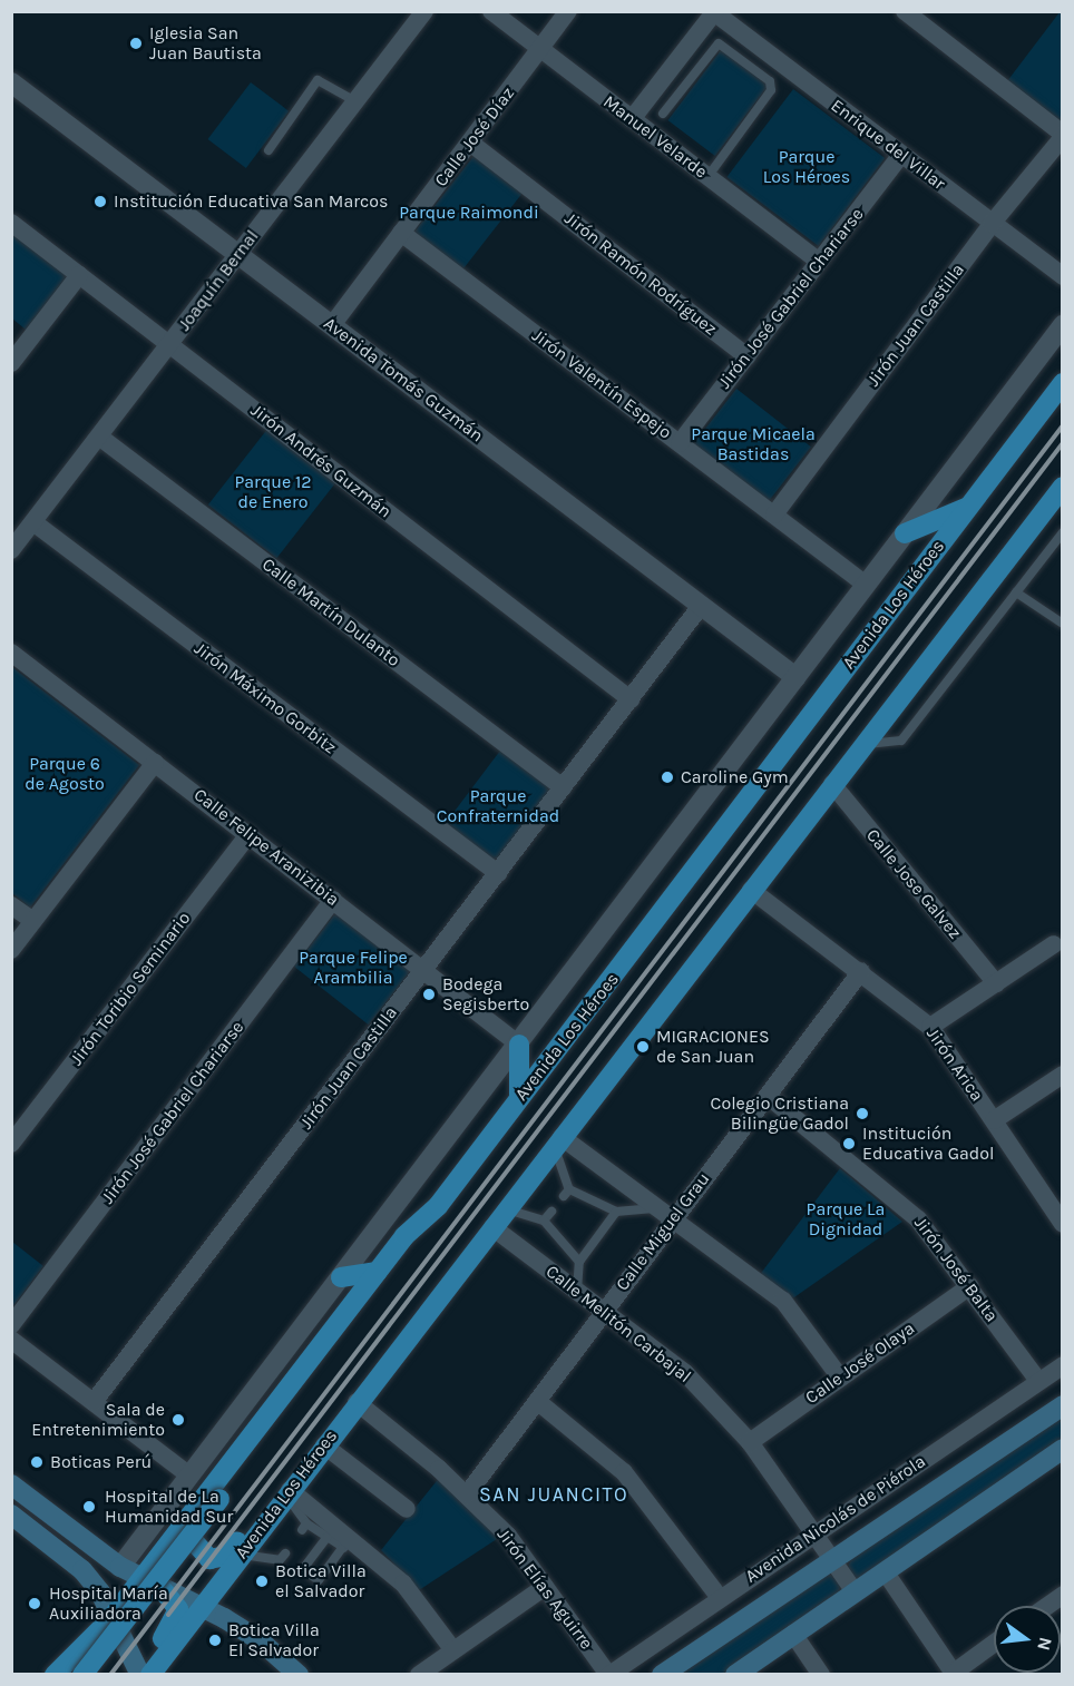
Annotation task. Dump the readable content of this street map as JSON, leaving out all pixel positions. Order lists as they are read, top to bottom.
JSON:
{
  "streets": {
    "main road": ["Avenida Los Héroes", "Avenida Nicolás de Piérola"],
    "street": [
      "Calle José Díaz",
      "Manuel Velarde",
      "Enrique del Villar",
      "Jirón Ramón Rodríguez",
      "Joaquín Bernal",
      "Jirón José Gabriel Chariarse",
      "Jirón Juan Castilla",
      "Avenida Tomás Guzmán",
      "Jirón Valentín Espejo",
      "Jirón Andrés Guzmán",
      "Calle Martín Dulanto",
      "Jirón Máximo Gorbitz",
      "Calle Felipe Aranizibia",
      "Calle Jose Galvez",
      "Jirón Toribio Seminario",
      "Jirón Arica",
      "Calle Miguel Grau",
      "Jirón José Balta",
      "Calle Melitón Carbajal",
      "Calle José Olaya",
      "Jirón Elías Aguirre"
    ]
  },
  "crossings": [
    ["Calle José Díaz", "Manuel Velarde"],
    ["Calle José Díaz", "Jirón Ramón Rodríguez"],
    ["Calle José Díaz", "Avenida Tomás Guzmán"],
    ["Calle José Díaz", "Jirón Valentín Espejo"],
    ["Manuel Velarde", "Jirón José Gabriel Chariarse"],
    ["Enrique del Villar", "Jirón José Gabriel Chariarse"],
    ["Enrique del Villar", "Jirón Juan Castilla"],
    ["Jirón Ramón Rodríguez", "Jirón José Gabriel Chariarse"],
    ["Joaquín Bernal", "Avenida Tomás Guzmán"],
    ["Joaquín Bernal", "Jirón Andrés Guzmán"],
    ["Joaquín Bernal", "Calle Martín Dulanto"],
    ["Joaquín Bernal", "Jirón Máximo Gorbitz"],
    ["Jirón José Gabriel Chariarse", "Jirón Valentín Espejo"],
    ["Jirón José Gabriel Chariarse", "Calle Felipe Aranizibia"],
    ["Jirón Juan Castilla", "Avenida Tomás Guzmán"],
    ["Jirón Juan Castilla", "Jirón Valentín Espejo"],
    ["Jirón Juan Castilla", "Jirón Andrés Guzmán"],
    ["Jirón Juan Castilla", "Calle Martín Dulanto"],
    ["Jirón Juan Castilla", "Jirón Máximo Gorbitz"],
    ["Jirón Juan Castilla", "Calle Felipe Aranizibia"],
    ["Avenida Tomás Guzmán", "Avenida Los Héroes"],
    ["Jirón Valentín Espejo", "Avenida Los Héroes"],
    ["Avenida Los Héroes", "Calle Felipe Aranizibia"],
    ["Avenida Los Héroes", "Calle Jose Galvez"],
    ["Avenida Los Héroes", "Jirón Arica"],
    ["Avenida Los Héroes", "Calle Melitón Carbajal"],
    ["Avenida Los Héroes", "Jirón Elías Aguirre"],
    ["Calle Felipe Aranizibia", "Jirón Toribio Seminario"],
    ["Jirón Arica", "Calle Miguel Grau"],
    ["Calle Miguel Grau", "Jirón José Balta"],
    ["Calle Miguel Grau", "Calle Melitón Carbajal"],
    ["Calle Miguel Grau", "Jirón Elías Aguirre"],
    ["Jirón José Balta", "Calle José Olaya"],
    ["Jirón José Balta", "Avenida Nicolás de Piérola"],
    ["Calle Melitón Carbajal", "Calle José Olaya"],
    ["Calle Melitón Carbajal", "Avenida Nicolás de Piérola"],
    ["Avenida Nicolás de Piérola", "Jirón Elías Aguirre"]
  ],
  "districts": ["SAN JUANCITO"],
  "parks": [
    "Parque Los Héroes",
    "Parque Raimondi",
    "Parque Micaela Bastidas",
    "Parque 12 de Enero",
    "Parque 6 de Agosto",
    "Parque Confraternidad",
    "Parque Felipe Arambilia",
    "Parque La Dignidad"
  ],
  "places": [
    "Iglesia San Juan Bautista",
    "Institución Educativa San Marcos",
    "Caroline Gym",
    "Bodega Segisberto",
    "MIGRACIONES de San Juan",
    "Colegio Cristiana Bilingüe Gadol",
    "Institución Educativa Gadol",
    "Sala de Entretenimiento",
    "Boticas Perú",
    "Hospital de La Humanidad Sur",
    "Botica Villa el Salvador",
    "Hospital María Auxiliadora",
    "Botica Villa El Salvador"
  ],
  "north": "right"
}
